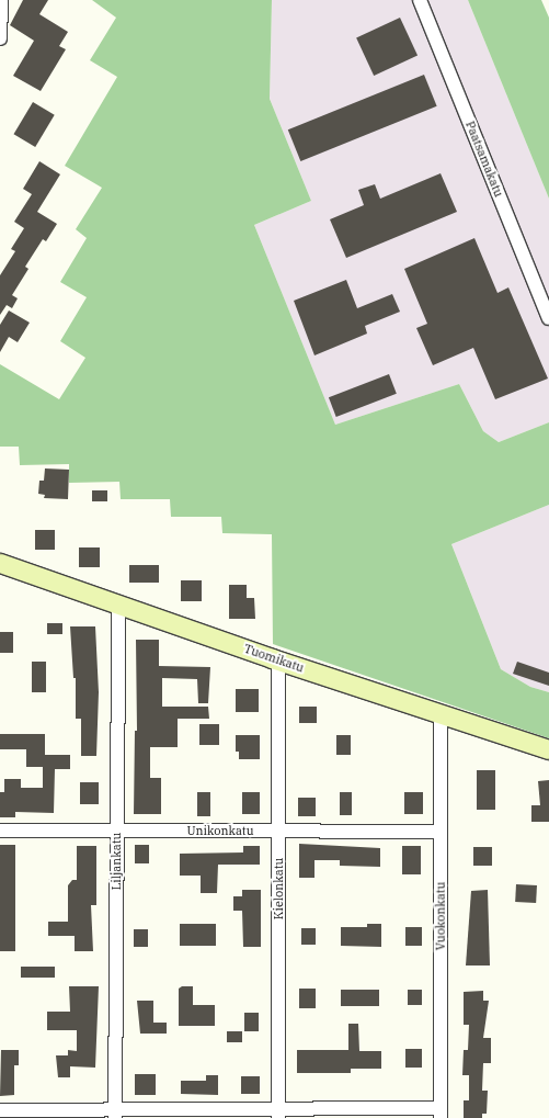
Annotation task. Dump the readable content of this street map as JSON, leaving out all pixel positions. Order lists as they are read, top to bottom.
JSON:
{
  "streets": {
    "street": [
      "Paatsamakatu",
      "Tuomikatu",
      "Unikonkatu",
      "Liljankatu",
      "Kielonkatu",
      "Vuokonkatu"
    ]
  },
  "crossings": [
    ["Tuomikatu", "Liljankatu"],
    ["Tuomikatu", "Kielonkatu"],
    ["Tuomikatu", "Vuokonkatu"],
    ["Unikonkatu", "Liljankatu"],
    ["Unikonkatu", "Kielonkatu"],
    ["Unikonkatu", "Vuokonkatu"]
  ]
}
